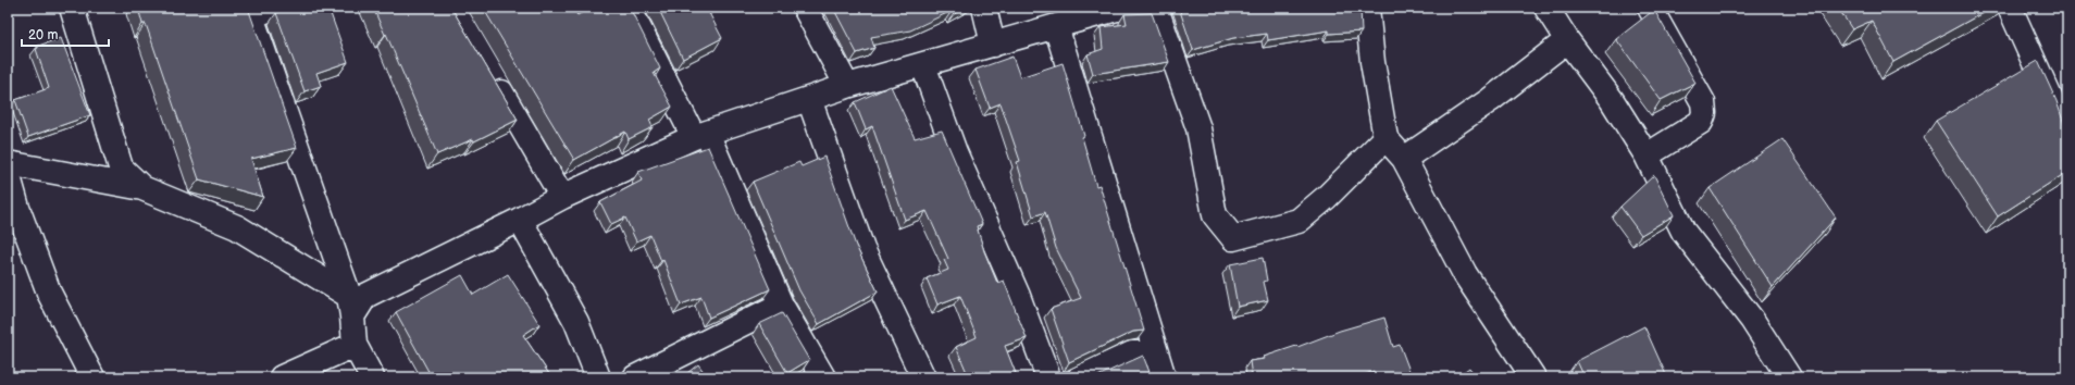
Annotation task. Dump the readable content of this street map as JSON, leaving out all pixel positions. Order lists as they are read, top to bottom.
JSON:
{
  "scale_bar": "20 m"
}
